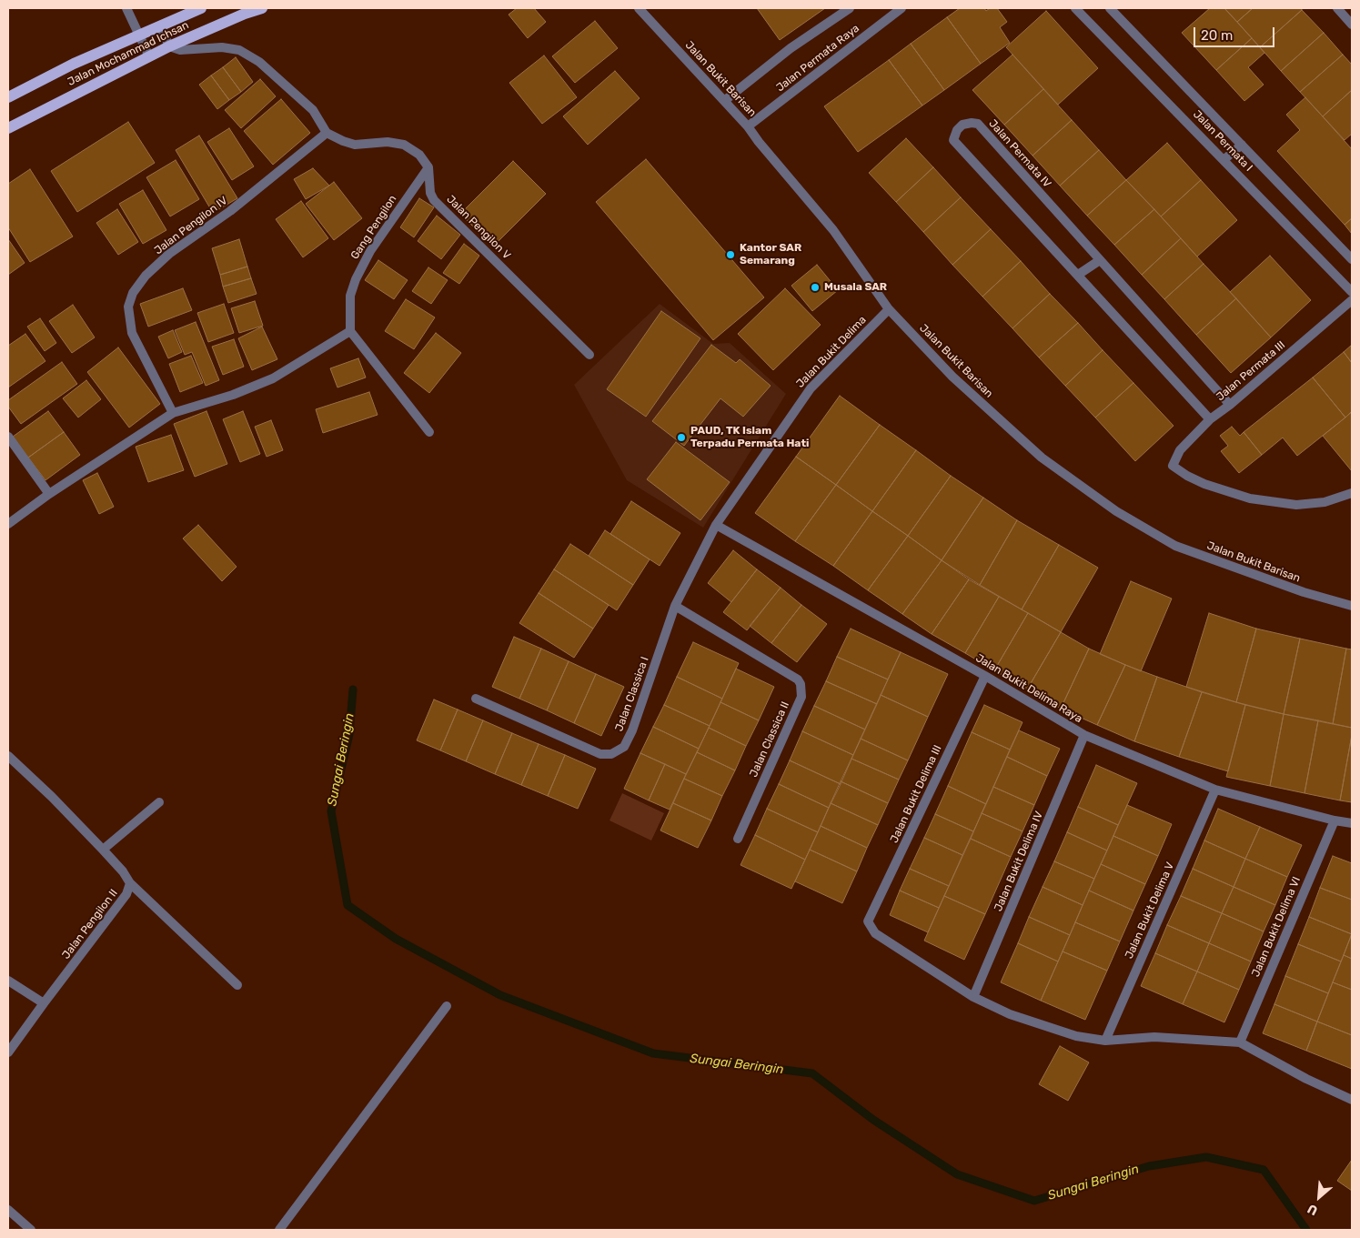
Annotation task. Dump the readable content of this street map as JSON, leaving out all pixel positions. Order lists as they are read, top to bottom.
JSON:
{
  "streets": {
    "main road": ["Jalan Mochammad Ichsan"],
    "street": [
      "Jalan Permata Raya",
      "Jalan Bukit Barisan",
      "Jalan Permata I",
      "Jalan Permata IV",
      "Jalan Pengilon IV",
      "Gang Pengilon",
      "Jalan Pengilon V",
      "Jalan Bukit Delima",
      "Jalan Permata III",
      "Jalan Bukit Delima Raya",
      "Jalan Classica I",
      "Jalan Classica II",
      "Jalan Bukit Delima III",
      "Jalan Bukit Delima IV",
      "Jalan Bukit Delima V",
      "Jalan Pengilon II",
      "Jalan Bukit Delima VI"
    ]
  },
  "crossings": [
    ["Jalan Permata Raya", "Jalan Bukit Barisan"],
    ["Jalan Bukit Barisan", "Jalan Bukit Delima"],
    ["Jalan Permata IV", "Jalan Permata III"],
    ["Gang Pengilon", "Jalan Pengilon V"],
    ["Jalan Bukit Delima", "Jalan Bukit Delima Raya"],
    ["Jalan Bukit Delima", "Jalan Classica I"],
    ["Jalan Bukit Delima Raya", "Jalan Classica I"],
    ["Jalan Bukit Delima Raya", "Jalan Bukit Delima III"],
    ["Jalan Bukit Delima Raya", "Jalan Bukit Delima IV"],
    ["Jalan Bukit Delima Raya", "Jalan Bukit Delima V"],
    ["Jalan Bukit Delima Raya", "Jalan Bukit Delima VI"],
    ["Jalan Classica I", "Jalan Classica II"],
    ["Jalan Bukit Delima III", "Jalan Bukit Delima IV"]
  ],
  "water": ["Sungai Beringin"],
  "places": ["Kantor SAR Semarang", "Musala SAR", "PAUD, TK Islam Terpadu Permata Hati"],
  "scale_bar": "20 m",
  "north": "bottom left"
}
